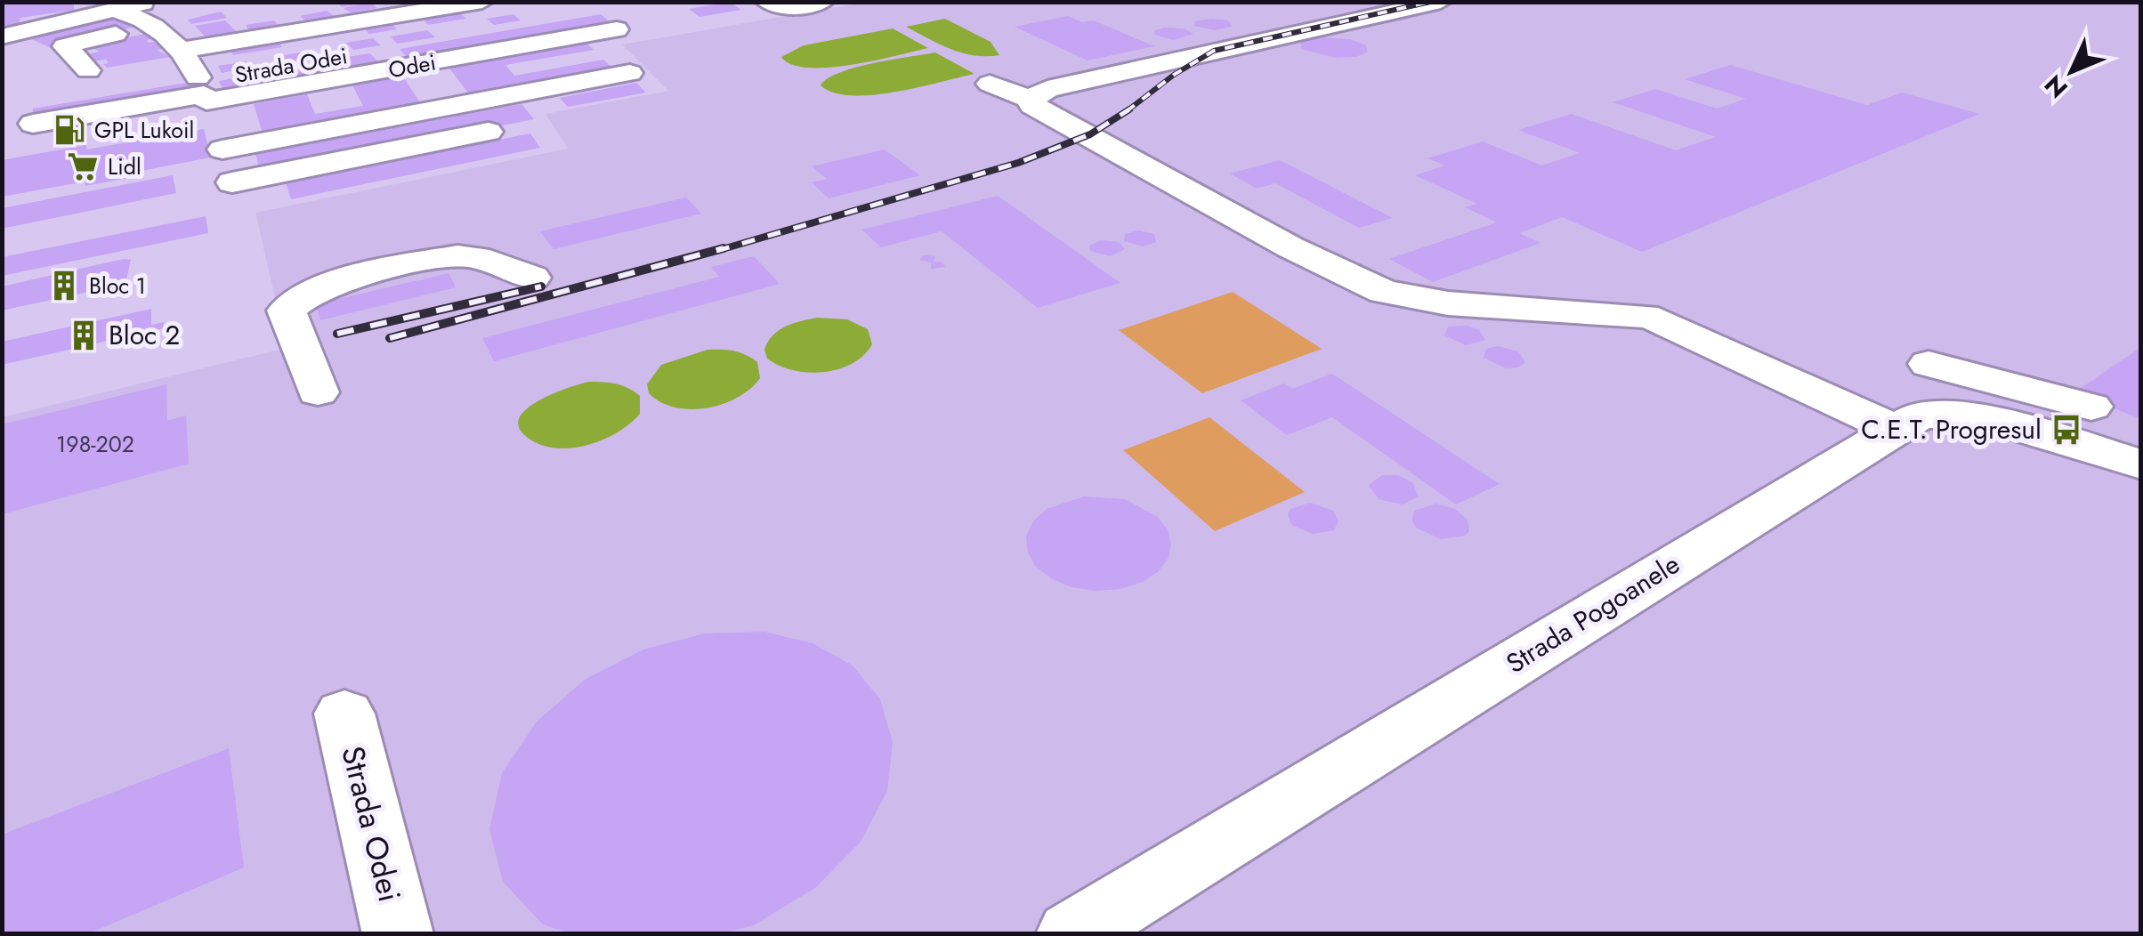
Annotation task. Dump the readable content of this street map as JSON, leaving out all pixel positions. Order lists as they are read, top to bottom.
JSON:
{
  "streets": {
    "street": ["Strada Odei", "Odei", "Strada Pogoanele"]
  },
  "crossings": [
    ["Strada Odei", "Odei"]
  ],
  "places": {
    "fuel station": ["GPL Lukoil"],
    "supermarket": ["Lidl"],
    "building": ["Bloc 1", "Bloc 2"],
    "bus stop": ["C.E.T. Progresul"]
  },
  "house_numbers": ["198-202"],
  "north": "bottom left"
}
